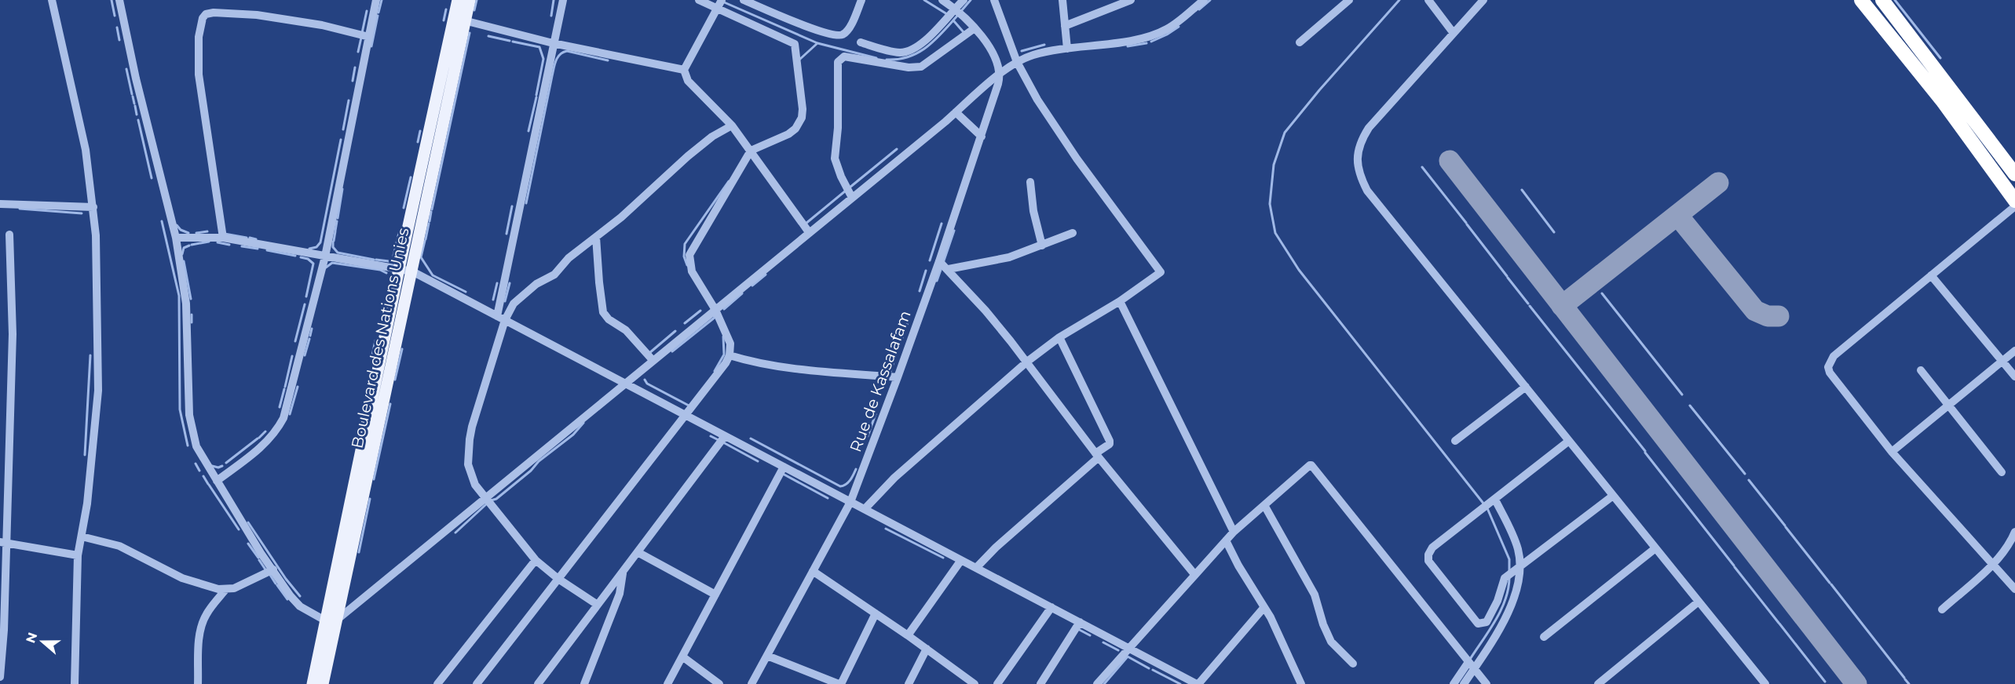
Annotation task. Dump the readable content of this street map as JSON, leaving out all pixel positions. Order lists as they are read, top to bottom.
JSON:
{
  "streets": {
    "main road": ["Boulevard des Nations Unies"],
    "street": ["Rue de Kassalafam"]
  },
  "north": "left"
}
